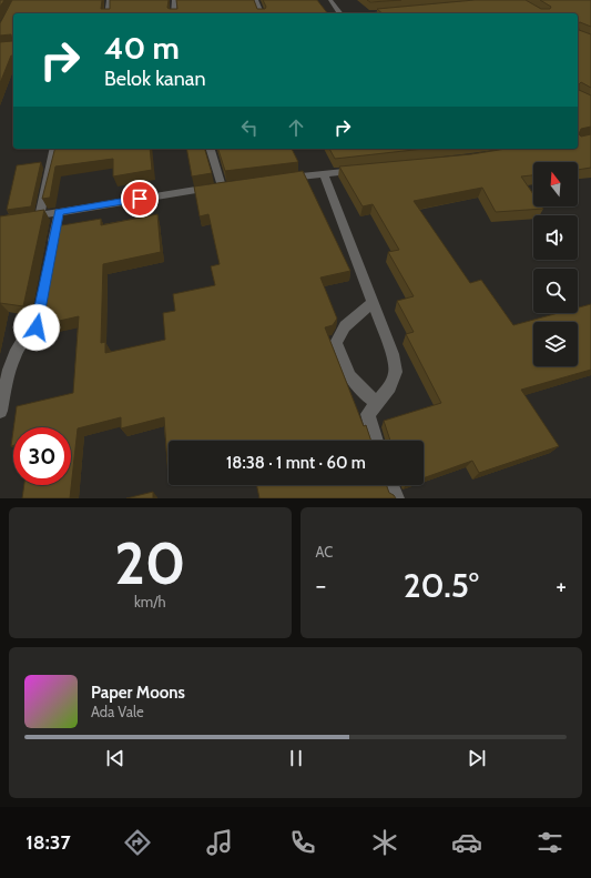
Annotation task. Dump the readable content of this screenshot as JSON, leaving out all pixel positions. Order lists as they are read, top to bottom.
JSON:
{
  "north": "top",
  "page": {
    "turn": ["40 m", "Belok kanan"],
    "limit": "30",
    "trip": "18:38 · 1 mnt · 60 m",
    "tile": [
      ["20", "km/h"],
      "AC"
    ],
    "heat": ["−", "20.5°", "+"],
    "song": ["Paper Moons", "Ada Vale"],
    "tabs": "18:37"
  }
}
